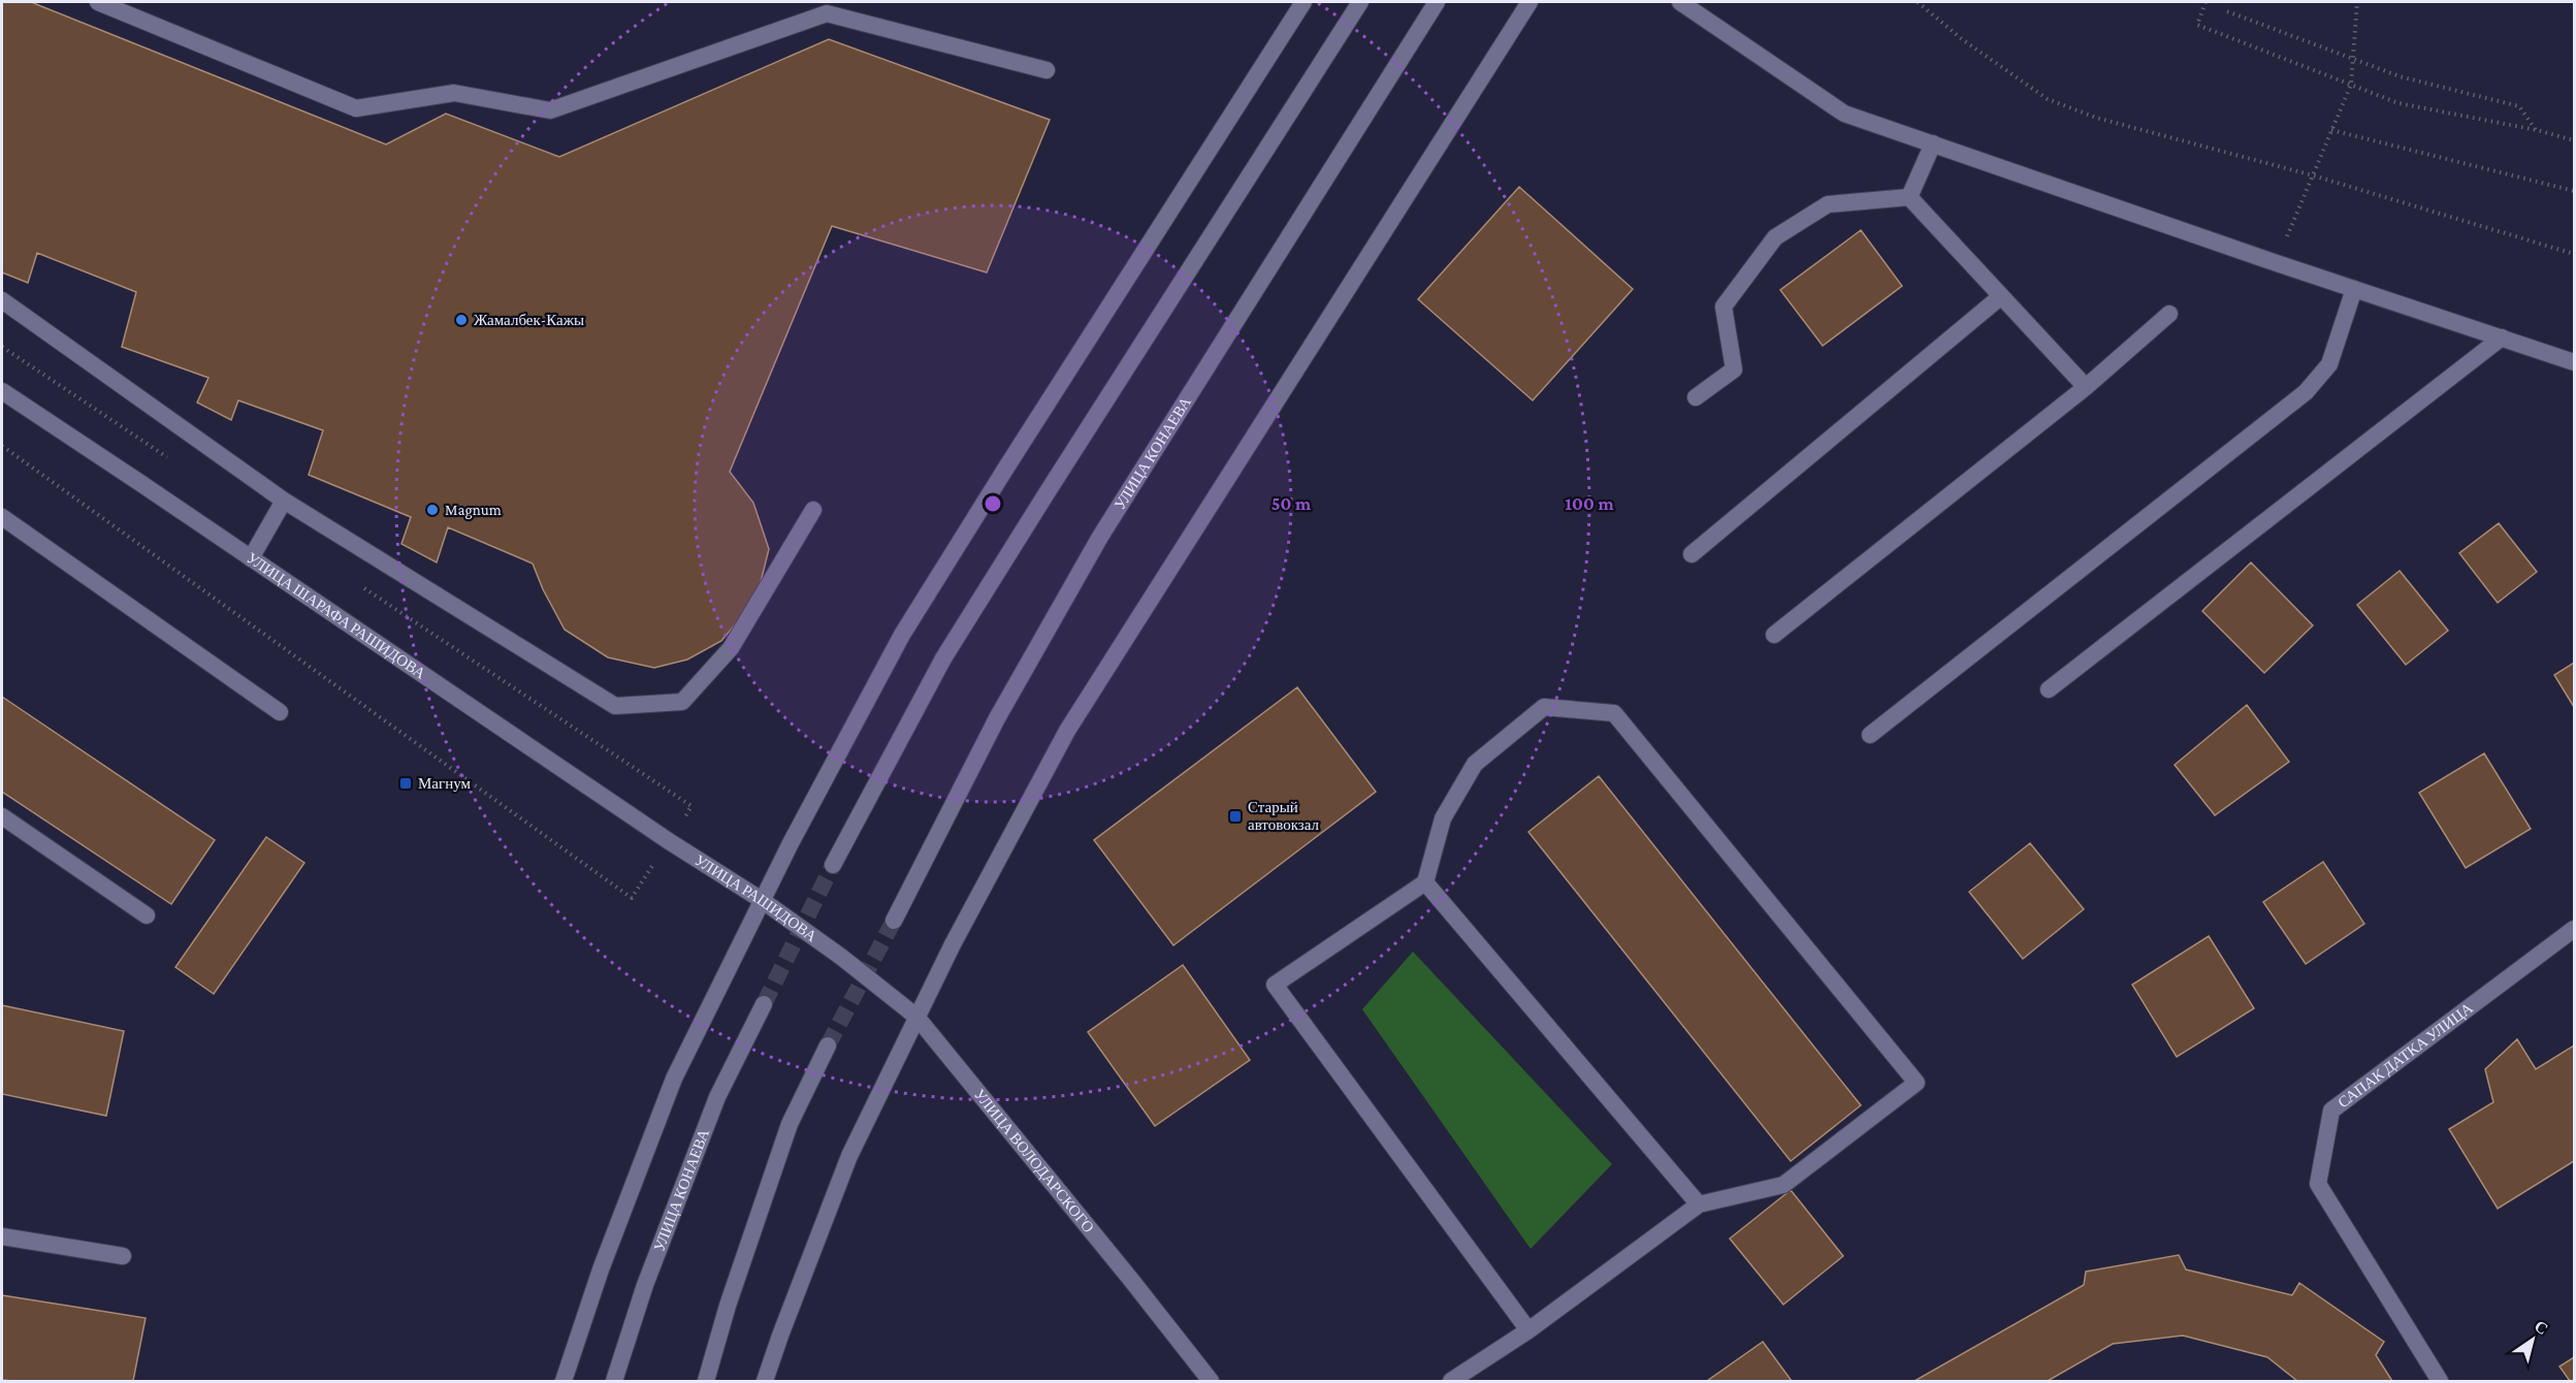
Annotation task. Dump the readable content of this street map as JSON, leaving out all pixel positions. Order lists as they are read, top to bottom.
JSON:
{
  "streets": {
    "main road": [
      "УЛИЦА КОНАЕВА",
      "УЛИЦА ШАРАФА РАШИДОВА",
      "УЛИЦА РАШИДОВА",
      "САПАК ДАТКА УЛИЦА",
      "УЛИЦА ВОЛОДАРСКОГО"
    ]
  },
  "crossings": [
    ["УЛИЦА ШАРАФА РАШИДОВА", "УЛИЦА РАШИДОВА"],
    ["УЛИЦА РАШИДОВА", "УЛИЦА ВОЛОДАРСКОГО"]
  ],
  "places": {
    "other": ["Жамалбек-Кажы", "Magnum"],
    "transit": ["Магнум", "Старый автовокзал"]
  },
  "north": "top right",
  "rings": ["50 m", "100 m"]
}
